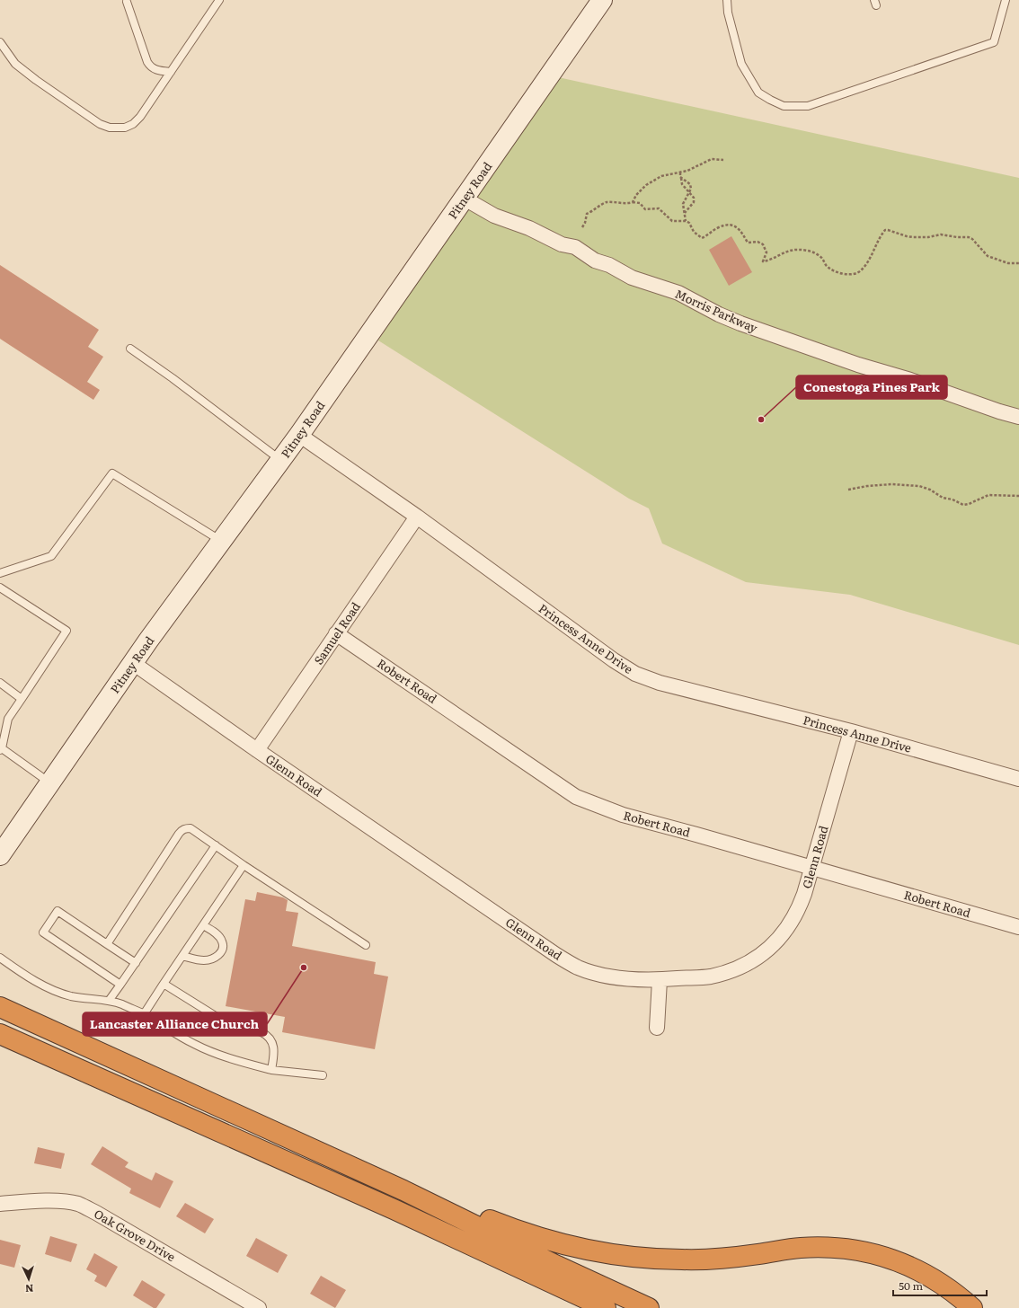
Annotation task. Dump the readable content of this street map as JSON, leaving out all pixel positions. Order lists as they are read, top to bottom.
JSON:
{
  "streets": {
    "main road": ["Pitney Road"],
    "street": [
      "Morris Parkway",
      "Samuel Road",
      "Princess Anne Drive",
      "Robert Road",
      "Glenn Road",
      "Oak Grove Drive"
    ]
  },
  "crossings": [
    ["Pitney Road", "Morris Parkway"],
    ["Pitney Road", "Princess Anne Drive"],
    ["Pitney Road", "Glenn Road"],
    ["Samuel Road", "Princess Anne Drive"],
    ["Samuel Road", "Robert Road"],
    ["Samuel Road", "Glenn Road"],
    ["Princess Anne Drive", "Glenn Road"],
    ["Robert Road", "Glenn Road"]
  ],
  "places": ["Conestoga Pines Park", "Lancaster Alliance Church"],
  "scale_bar": "50 m",
  "north": "bottom"
}
